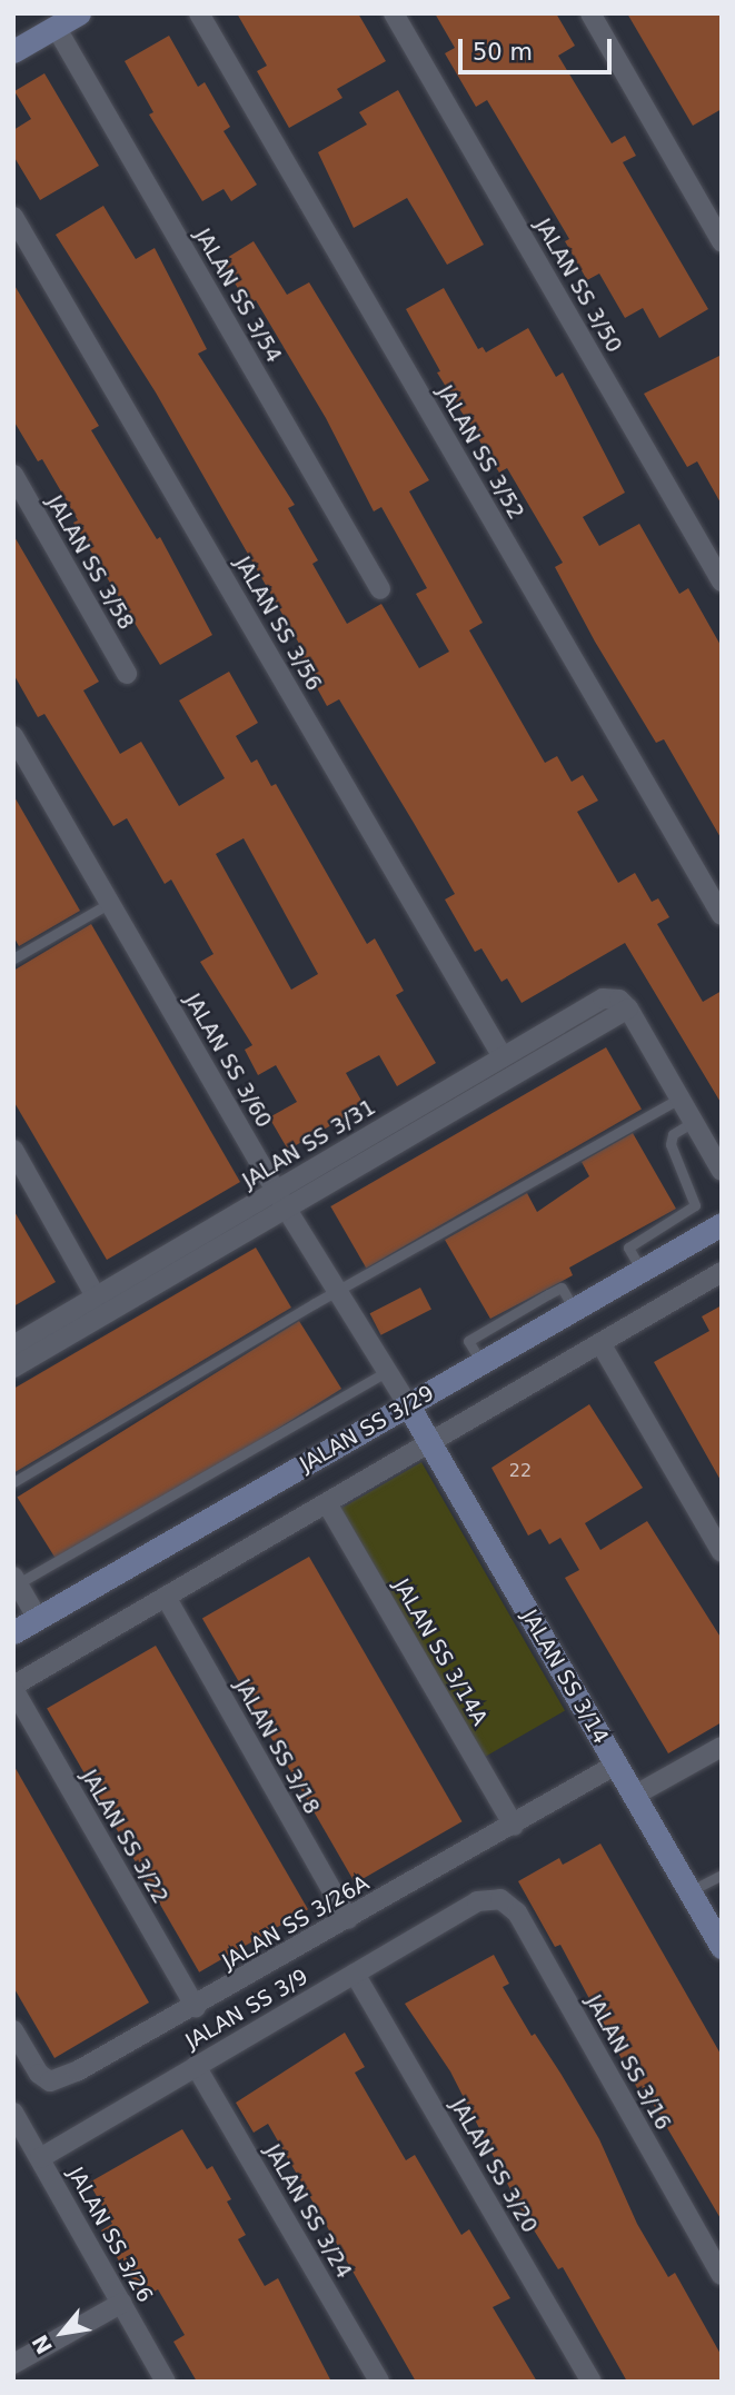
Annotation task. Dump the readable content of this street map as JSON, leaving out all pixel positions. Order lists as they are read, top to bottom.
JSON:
{
  "streets": {
    "street": [
      "JALAN SS 3/50",
      "JALAN SS 3/54",
      "JALAN SS 3/52",
      "JALAN SS 3/58",
      "JALAN SS 3/56",
      "JALAN SS 3/60",
      "JALAN SS 3/31",
      "JALAN SS 3/29",
      "JALAN SS 3/14A",
      "JALAN SS 3/14",
      "JALAN SS 3/18",
      "JALAN SS 3/22",
      "JALAN SS 3/26A",
      "JALAN SS 3/9",
      "JALAN SS 3/16",
      "JALAN SS 3/20",
      "JALAN SS 3/24",
      "JALAN SS 3/26"
    ]
  },
  "crossings": [
    ["JALAN SS 3/56", "JALAN SS 3/31"],
    ["JALAN SS 3/60", "JALAN SS 3/31"],
    ["JALAN SS 3/60", "JALAN SS 3/29"],
    ["JALAN SS 3/60", "JALAN SS 3/14"],
    ["JALAN SS 3/29", "JALAN SS 3/14"],
    ["JALAN SS 3/14A", "JALAN SS 3/26A"],
    ["JALAN SS 3/14", "JALAN SS 3/26A"],
    ["JALAN SS 3/18", "JALAN SS 3/26A"],
    ["JALAN SS 3/22", "JALAN SS 3/26A"],
    ["JALAN SS 3/9", "JALAN SS 3/16"],
    ["JALAN SS 3/9", "JALAN SS 3/20"],
    ["JALAN SS 3/9", "JALAN SS 3/24"],
    ["JALAN SS 3/9", "JALAN SS 3/26"]
  ],
  "house_numbers": ["22"],
  "scale_bar": "50 m",
  "north": "bottom left"
}
